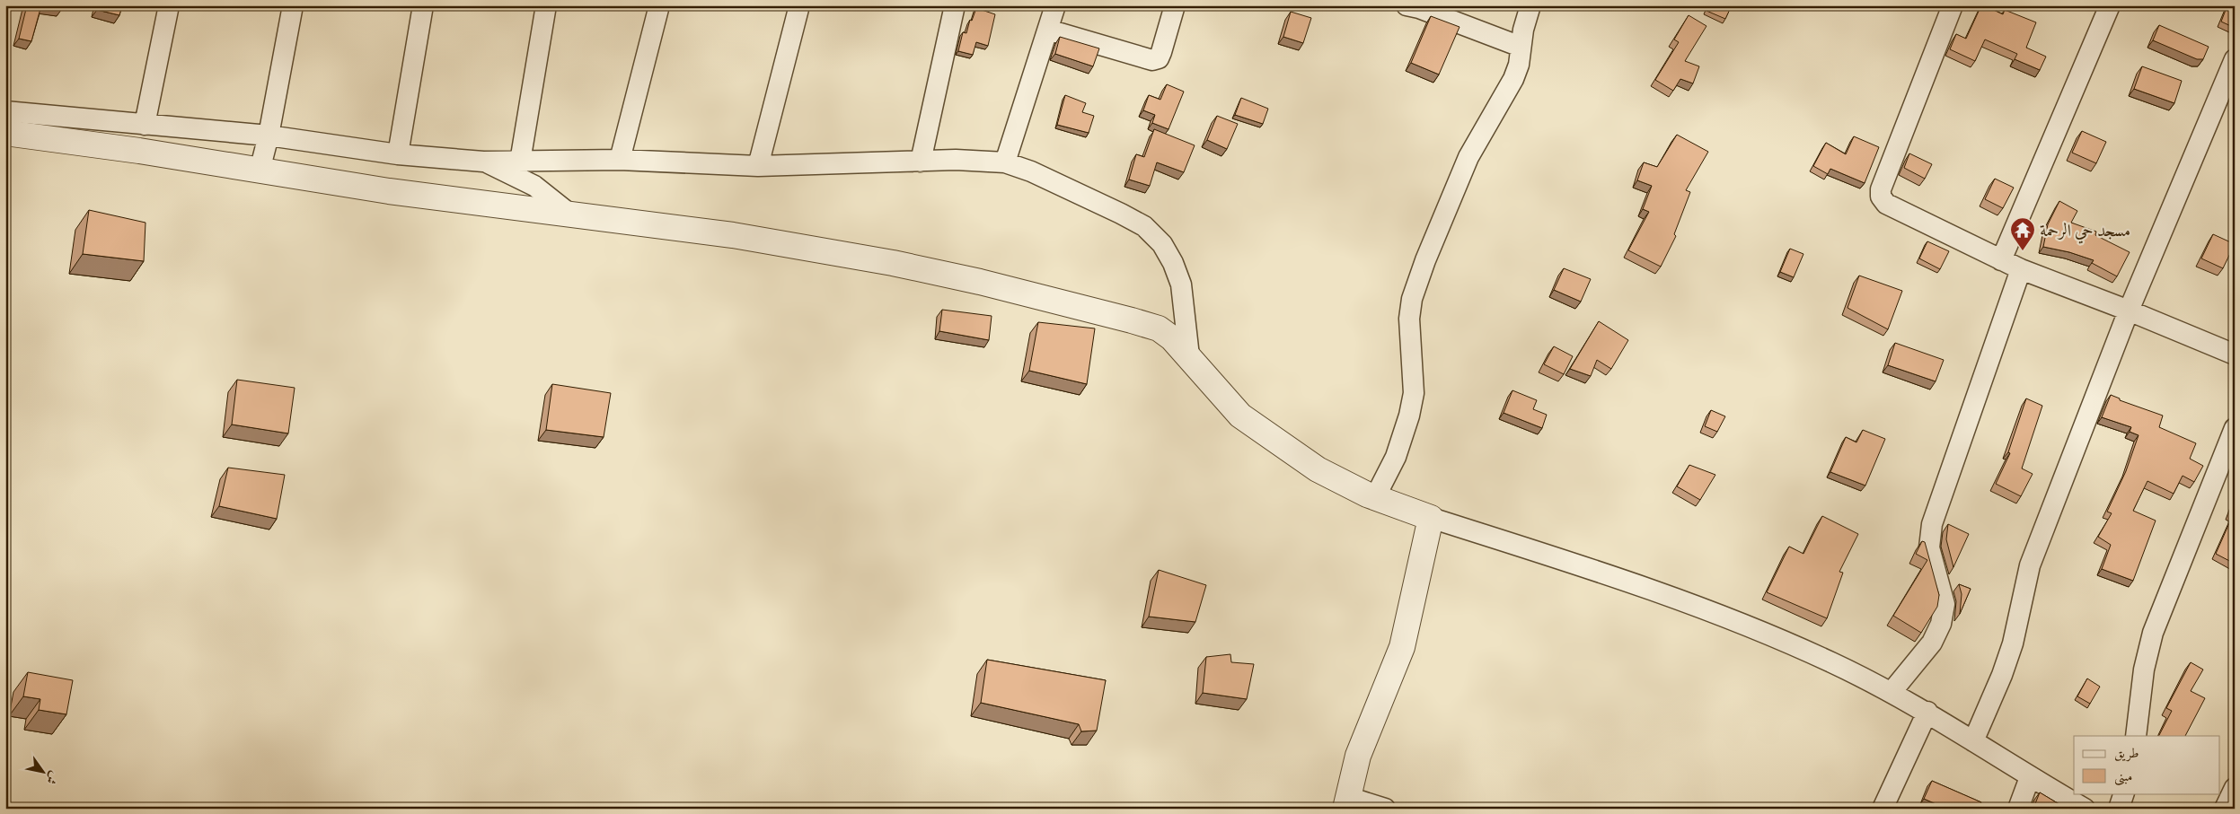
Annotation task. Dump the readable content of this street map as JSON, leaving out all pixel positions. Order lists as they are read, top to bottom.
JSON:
{
  "places": {
    "temple": ["مسجد حي الرحمة"]
  },
  "legend": ["طريق", "مبنى"],
  "north": "bottom right"
}
